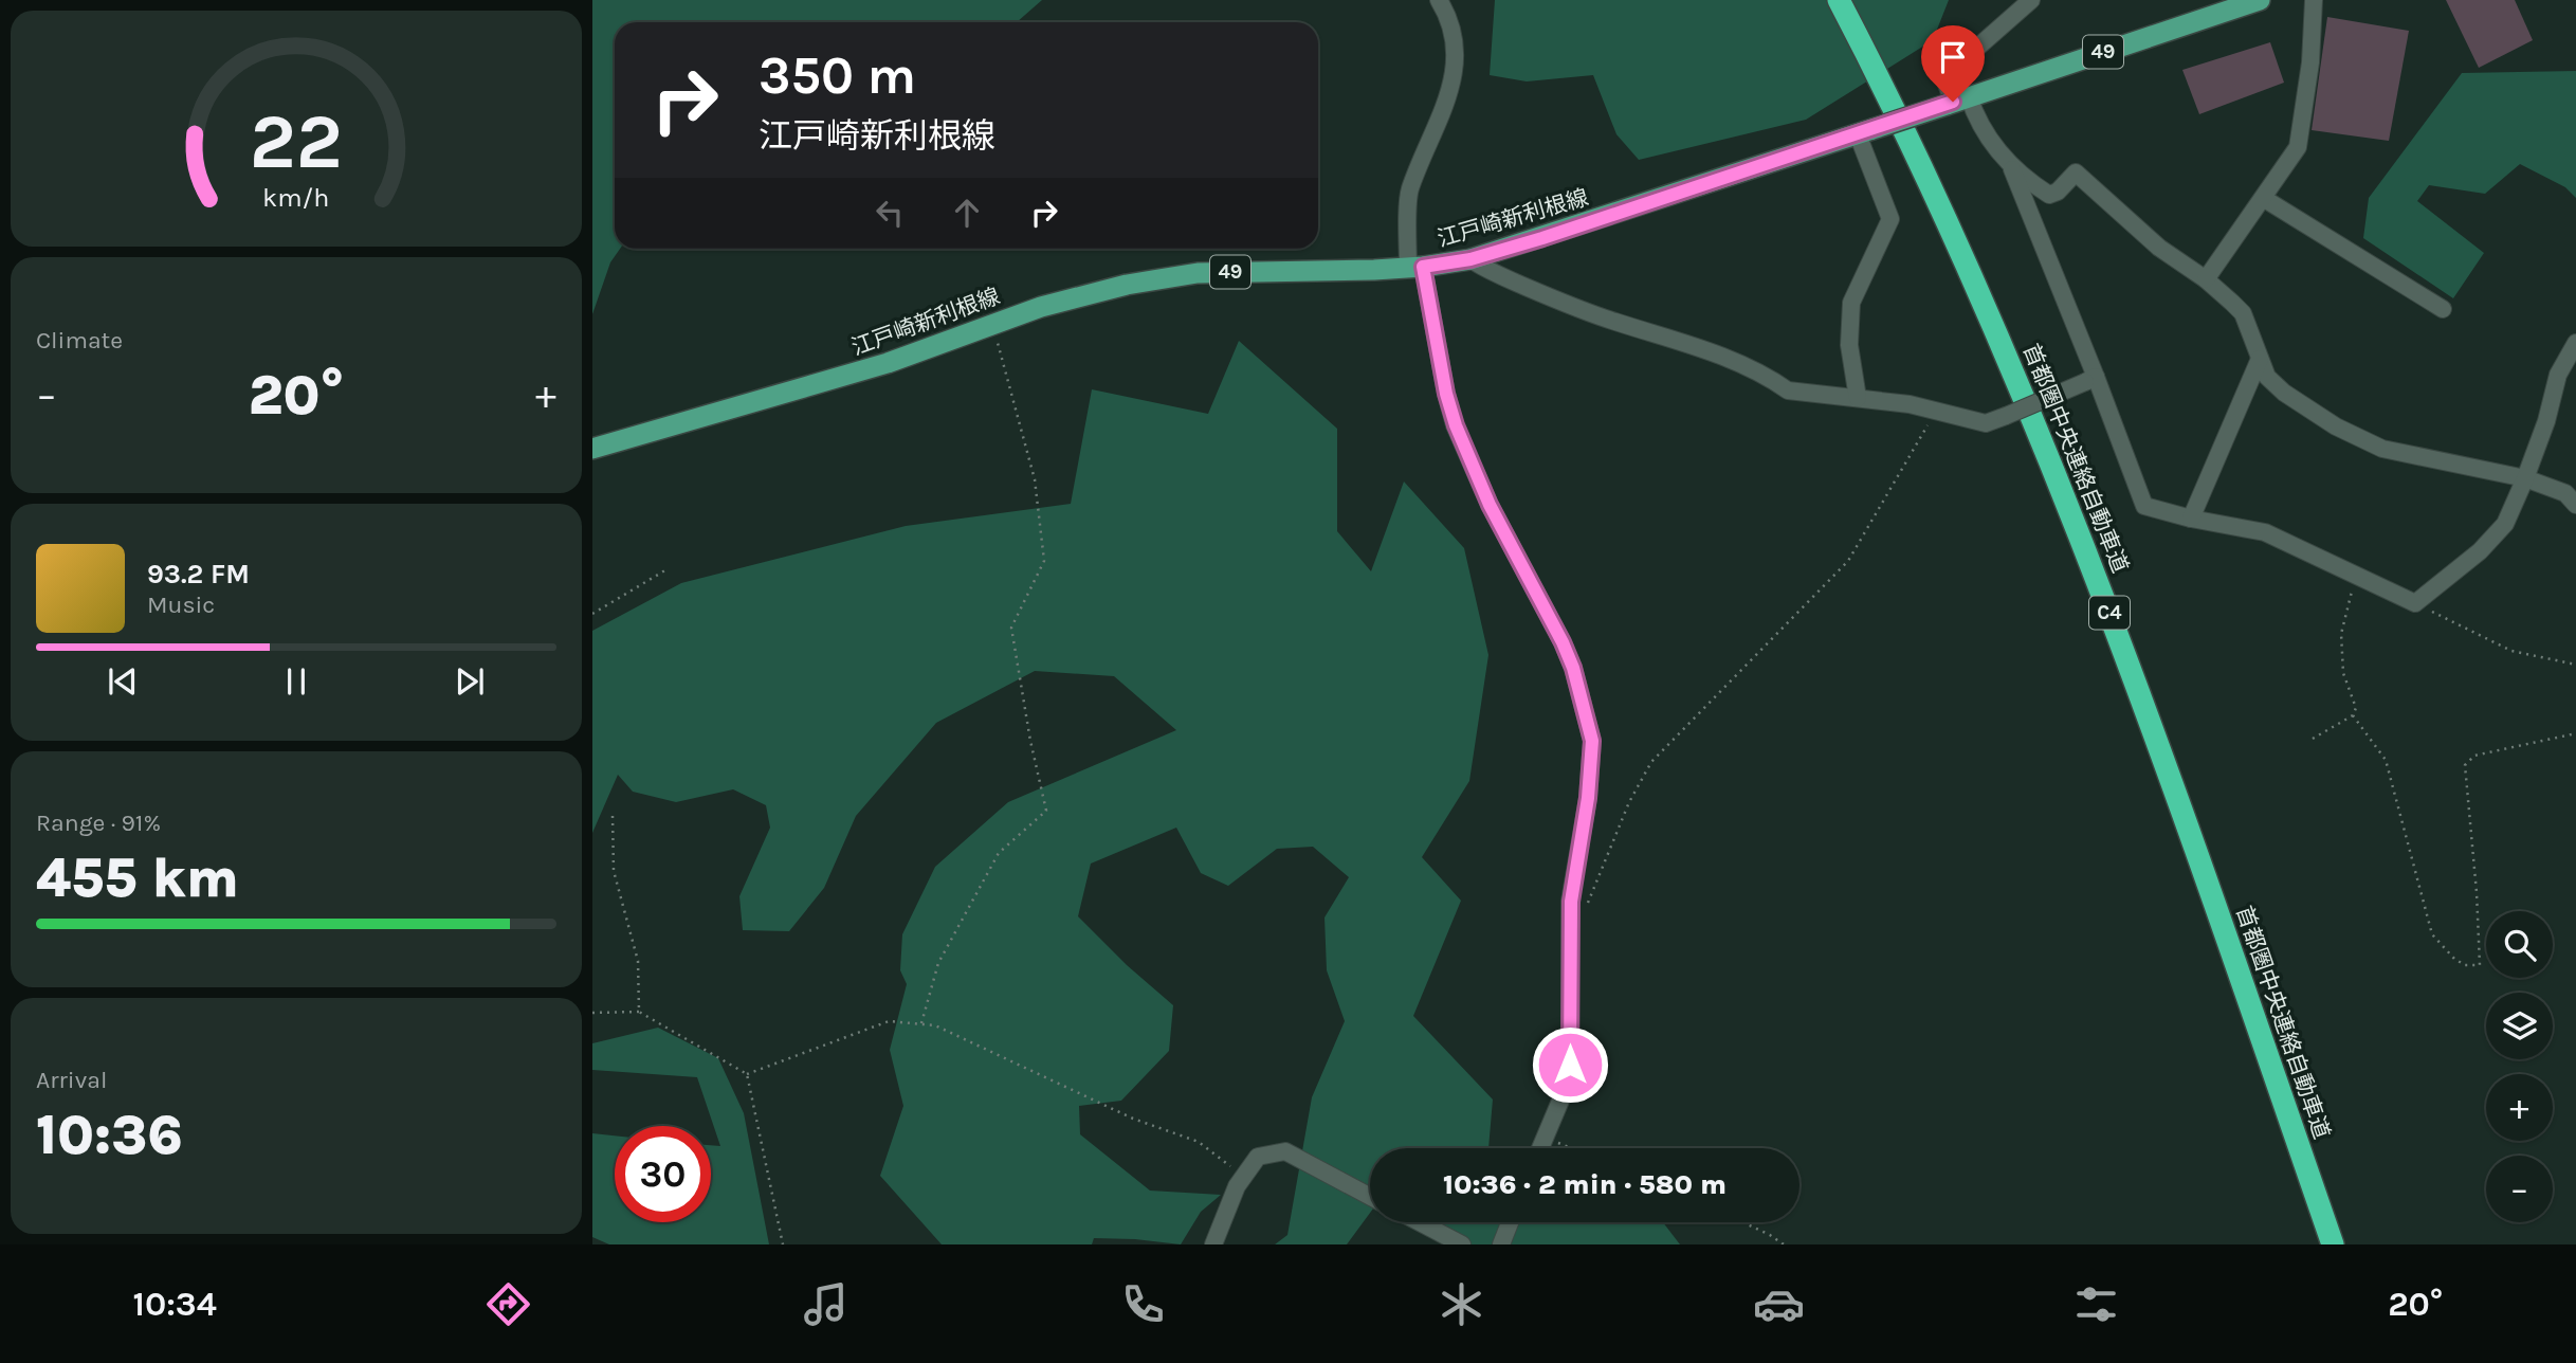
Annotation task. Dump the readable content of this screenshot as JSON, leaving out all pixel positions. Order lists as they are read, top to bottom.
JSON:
{
  "streets": {
    "highway": ["首都圏中央連絡自動車道", "C4"],
    "main road": ["49", "江戸崎新利根線"]
  },
  "page": {
    "turn": ["350 m", "江戸崎新利根線"],
    "tile": [
      "Climate",
      ["Range · 91%", "455 km"],
      ["Arrival", "10:36"]
    ],
    "heat": ["−", "20°", "+"],
    "song": ["93.2 FM", "Music"],
    "map_buttons": ["+", "−"],
    "limit": "30",
    "trip": "10:36 · 2 min · 580 m",
    "tabs": ["10:34", "20°"],
    "gauge": ["22", "km/h"]
  }
}
